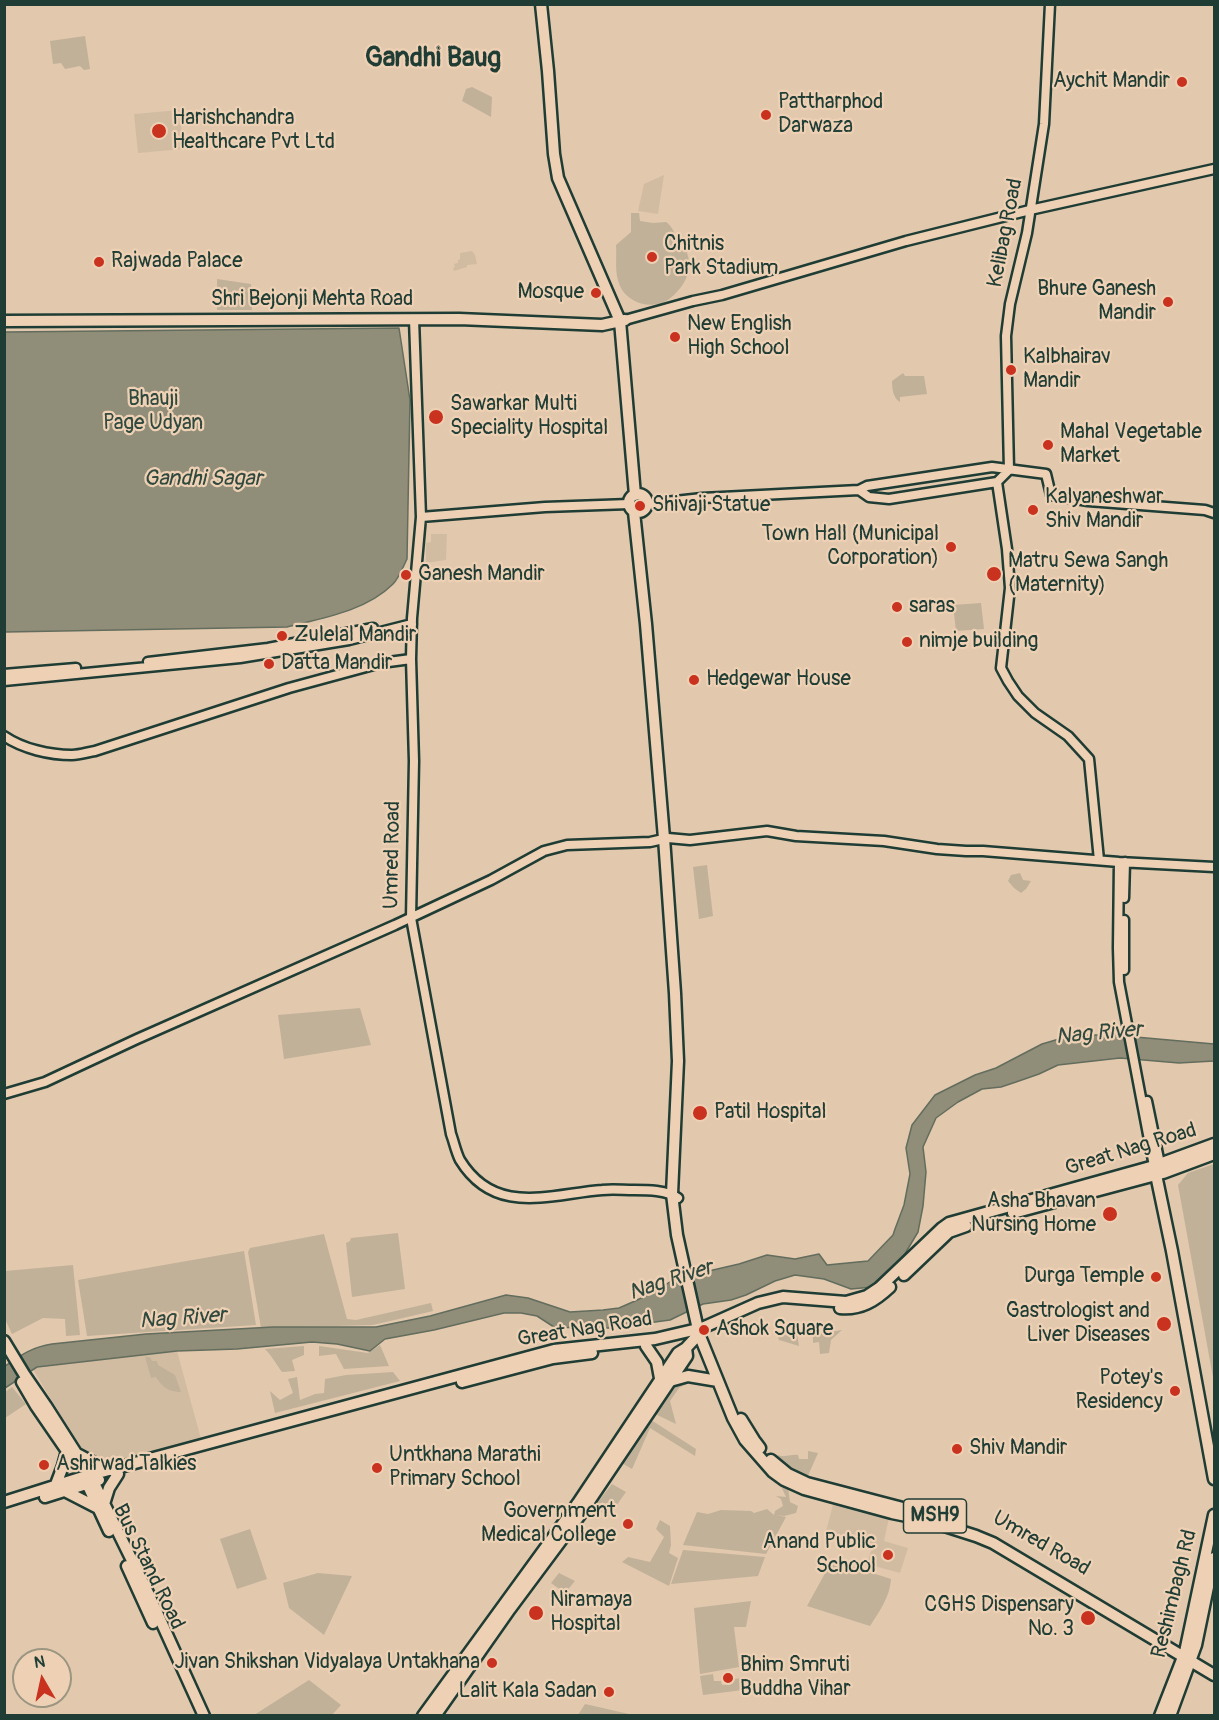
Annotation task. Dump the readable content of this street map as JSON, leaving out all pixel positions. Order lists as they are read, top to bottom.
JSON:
{
  "streets": {
    "main road": [
      "Shri Bejonji Mehta Road",
      "Great Nag Road",
      "MSH9",
      "Bus Stand Road",
      "Reshimbagh Rd"
    ],
    "street": ["Kelibag Road", "Umred Road"]
  },
  "crossings": [
    ["Shri Bejonji Mehta Road", "Umred Road"],
    ["Great Nag Road", "MSH9"],
    ["Great Nag Road", "Bus Stand Road"]
  ],
  "districts": ["Gandhi Baug"],
  "water": ["Gandhi Sagar", "Nag River"],
  "parks": ["Bhauji Page Udyan"],
  "places": [
    "Aychit Mandir",
    "Pattharphod Darwaza",
    "Harishchandra Healthcare Pvt Ltd",
    "Chitnis Park Stadium",
    "Rajwada Palace",
    "Mosque",
    "Bhure Ganesh Mandir",
    "New English High School",
    "Kalbhairav Mandir",
    "Sawarkar Multi Speciality Hospital",
    "Mahal Vegetable Market",
    "Shivaji Statue",
    "Kalyaneshwar Shiv Mandir",
    "Town Hall (Municipal Corporation)",
    "Matru Sewa Sangh (Maternity)",
    "Ganesh Mandir",
    "saras",
    "Zulelal Mandir",
    "nimje building",
    "Datta Mandir",
    "Hedgewar House",
    "Patil Hospital",
    "Asha Bhavan Nursing Home",
    "Durga Temple",
    "Gastrologist and Liver Diseases",
    "Ashok Square",
    "Potey's Residency",
    "Shiv Mandir",
    "Ashirwad Talkies",
    "Untkhana Marathi Primary School",
    "Government Medical College",
    "Anand Public School",
    "Niramaya Hospital",
    "CGHS Dispensary No. 3",
    "Jivan Shikshan Vidyalaya Untakhana",
    "Bhim Smruti Buddha Vihar",
    "Lalit Kala Sadan"
  ],
  "north": "top"
}
